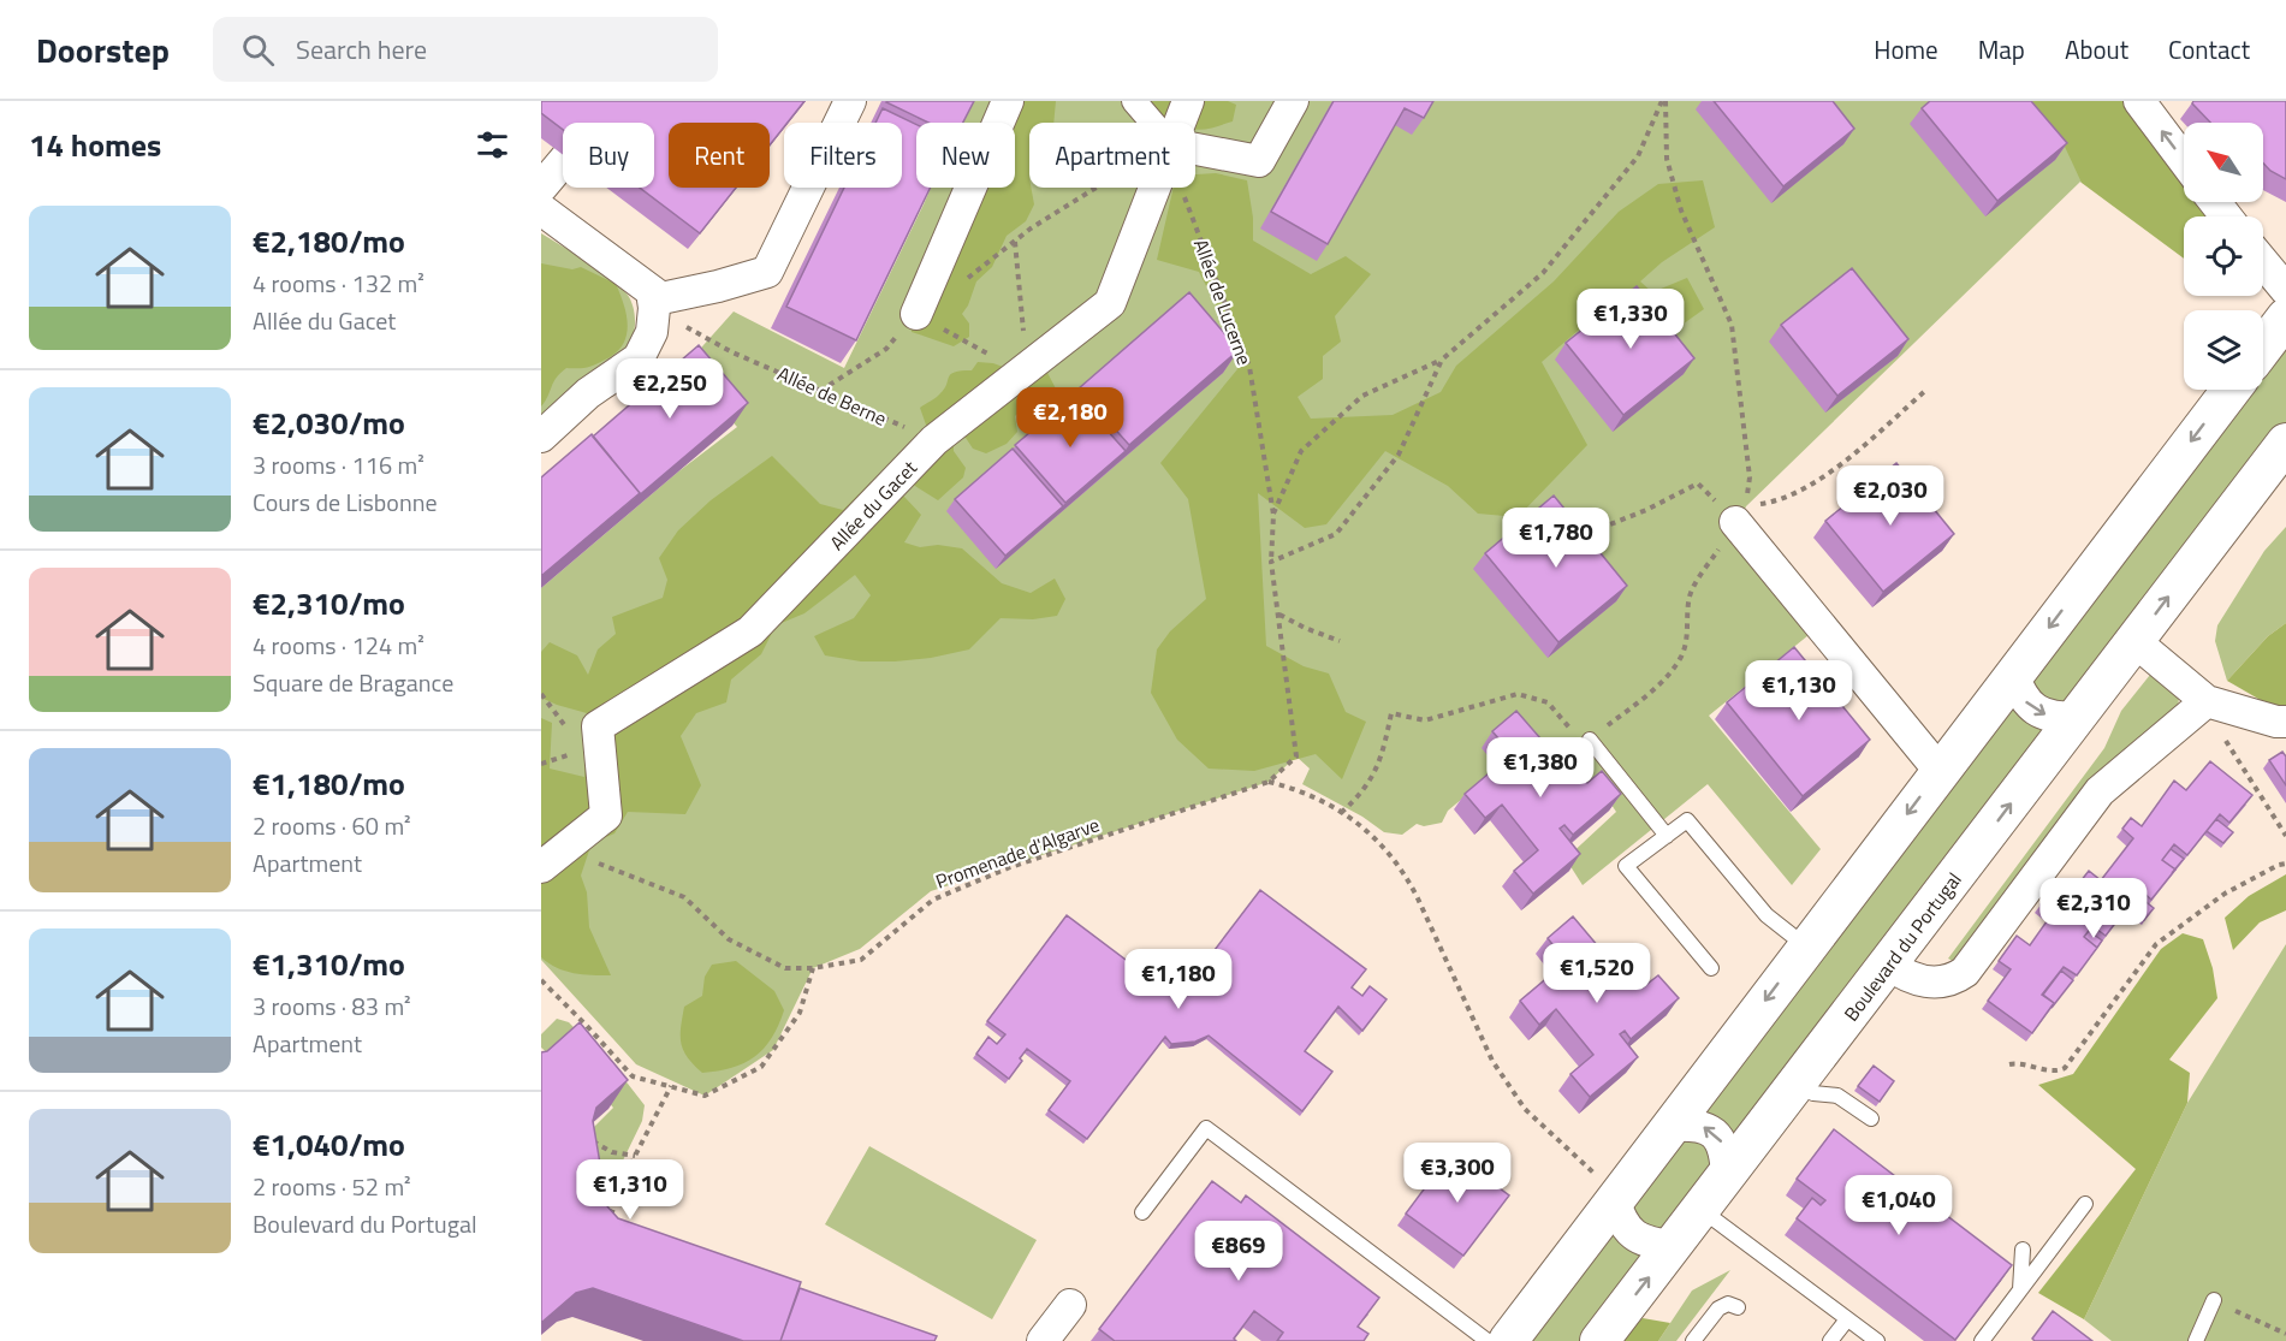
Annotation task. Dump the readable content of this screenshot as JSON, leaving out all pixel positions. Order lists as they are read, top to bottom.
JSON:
{
  "streets": {
    "street": ["Allée du Gacet", "Boulevard du Portugal"],
    "path": ["Allée de Lucerne", "Allée de Berne", "Promenade d'Algarve"]
  },
  "crossings": [
    ["Allée de Lucerne", "Promenade d'Algarve"],
    ["Allée de Berne", "Allée du Gacet"],
    ["Allée du Gacet", "Promenade d'Algarve"]
  ],
  "north": "top left",
  "page": {
    "header": "Doorstep",
    "search": "Search here",
    "nav": [
      "Home",
      "Map",
      "About",
      "Contact"
    ],
    "heading": "14 homes",
    "chip": [
      "Buy",
      "Rent",
      "Filters",
      "New",
      "Apartment"
    ],
    "list": [
      {
        "name": "€2,180/mo",
        "note": "4 rooms · 132 m² · Allée du Gacet"
      },
      {
        "name": "€2,030/mo",
        "note": "3 rooms · 116 m² · Cours de Lisbonne"
      },
      {
        "name": "€2,310/mo",
        "note": "4 rooms · 124 m² · Square de Bragance"
      },
      {
        "name": "€1,180/mo",
        "note": "2 rooms · 60 m² · Apartment"
      },
      {
        "name": "€1,310/mo",
        "note": "3 rooms · 83 m² · Apartment"
      },
      {
        "name": "€1,040/mo",
        "note": "2 rooms · 52 m² · Boulevard du Portugal"
      }
    ],
    "price": [
      "€1,330",
      "€2,250",
      "€2,180",
      "€2,030",
      "€1,780",
      "€1,130",
      "€1,380",
      "€2,310",
      "€1,520",
      "€1,180",
      "€3,300",
      "€1,310",
      "€1,040",
      "€869"
    ]
  }
}
